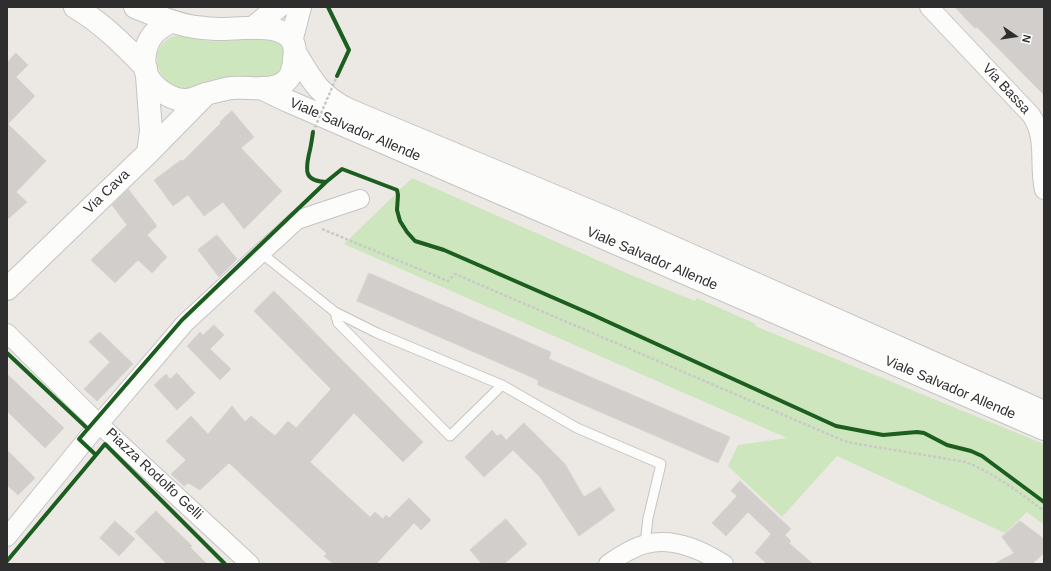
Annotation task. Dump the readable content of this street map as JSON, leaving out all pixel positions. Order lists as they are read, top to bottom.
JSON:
{
  "streets": {
    "main road": ["Viale Salvador Allende", "Via Cava"],
    "street": ["Via Bassa", "Piazza Rodolfo Gelli"]
  },
  "north": "right"
}
